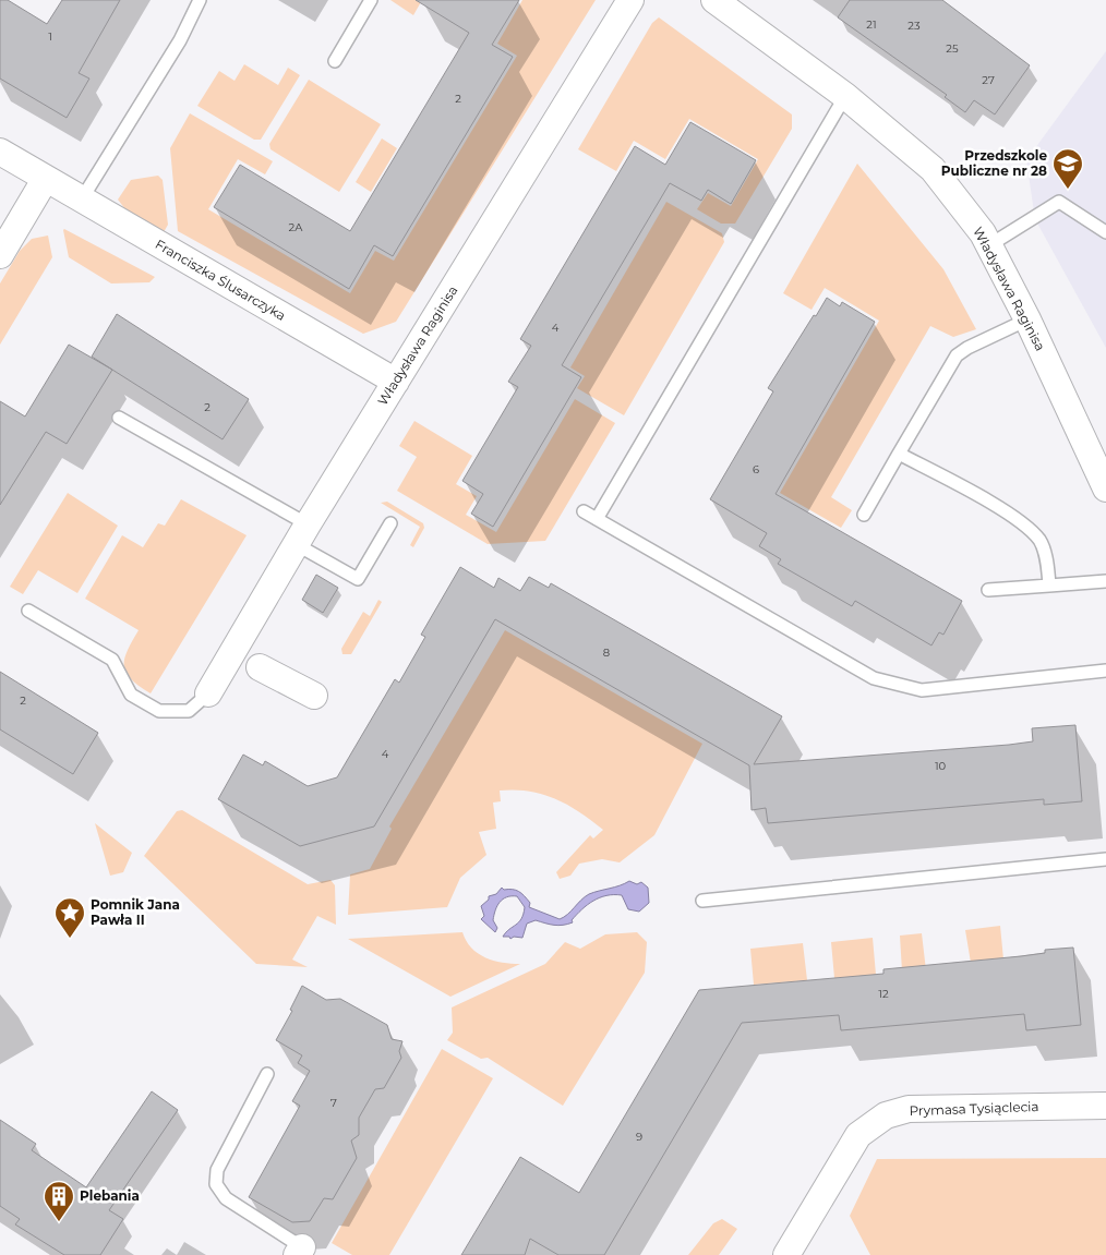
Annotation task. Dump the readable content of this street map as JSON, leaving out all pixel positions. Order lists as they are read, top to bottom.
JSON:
{
  "streets": {
    "street": ["Franciszka Ślusarczyka", "Władysława Raginisa", "Prymasa Tysiąclecia"]
  },
  "crossings": [
    ["Franciszka Ślusarczyka", "Władysława Raginisa"]
  ],
  "places": {
    "school or university": ["Przedszkole Publiczne nr 28"],
    "place": ["Pomnik Jana Pawła II"],
    "building": ["Plebania"]
  },
  "house_numbers": [
    "21",
    "23",
    "1",
    "25",
    "27",
    "2",
    "2A",
    "4",
    "2",
    "6",
    "8",
    "2",
    "4",
    "10",
    "12",
    "7",
    "9"
  ]
}
